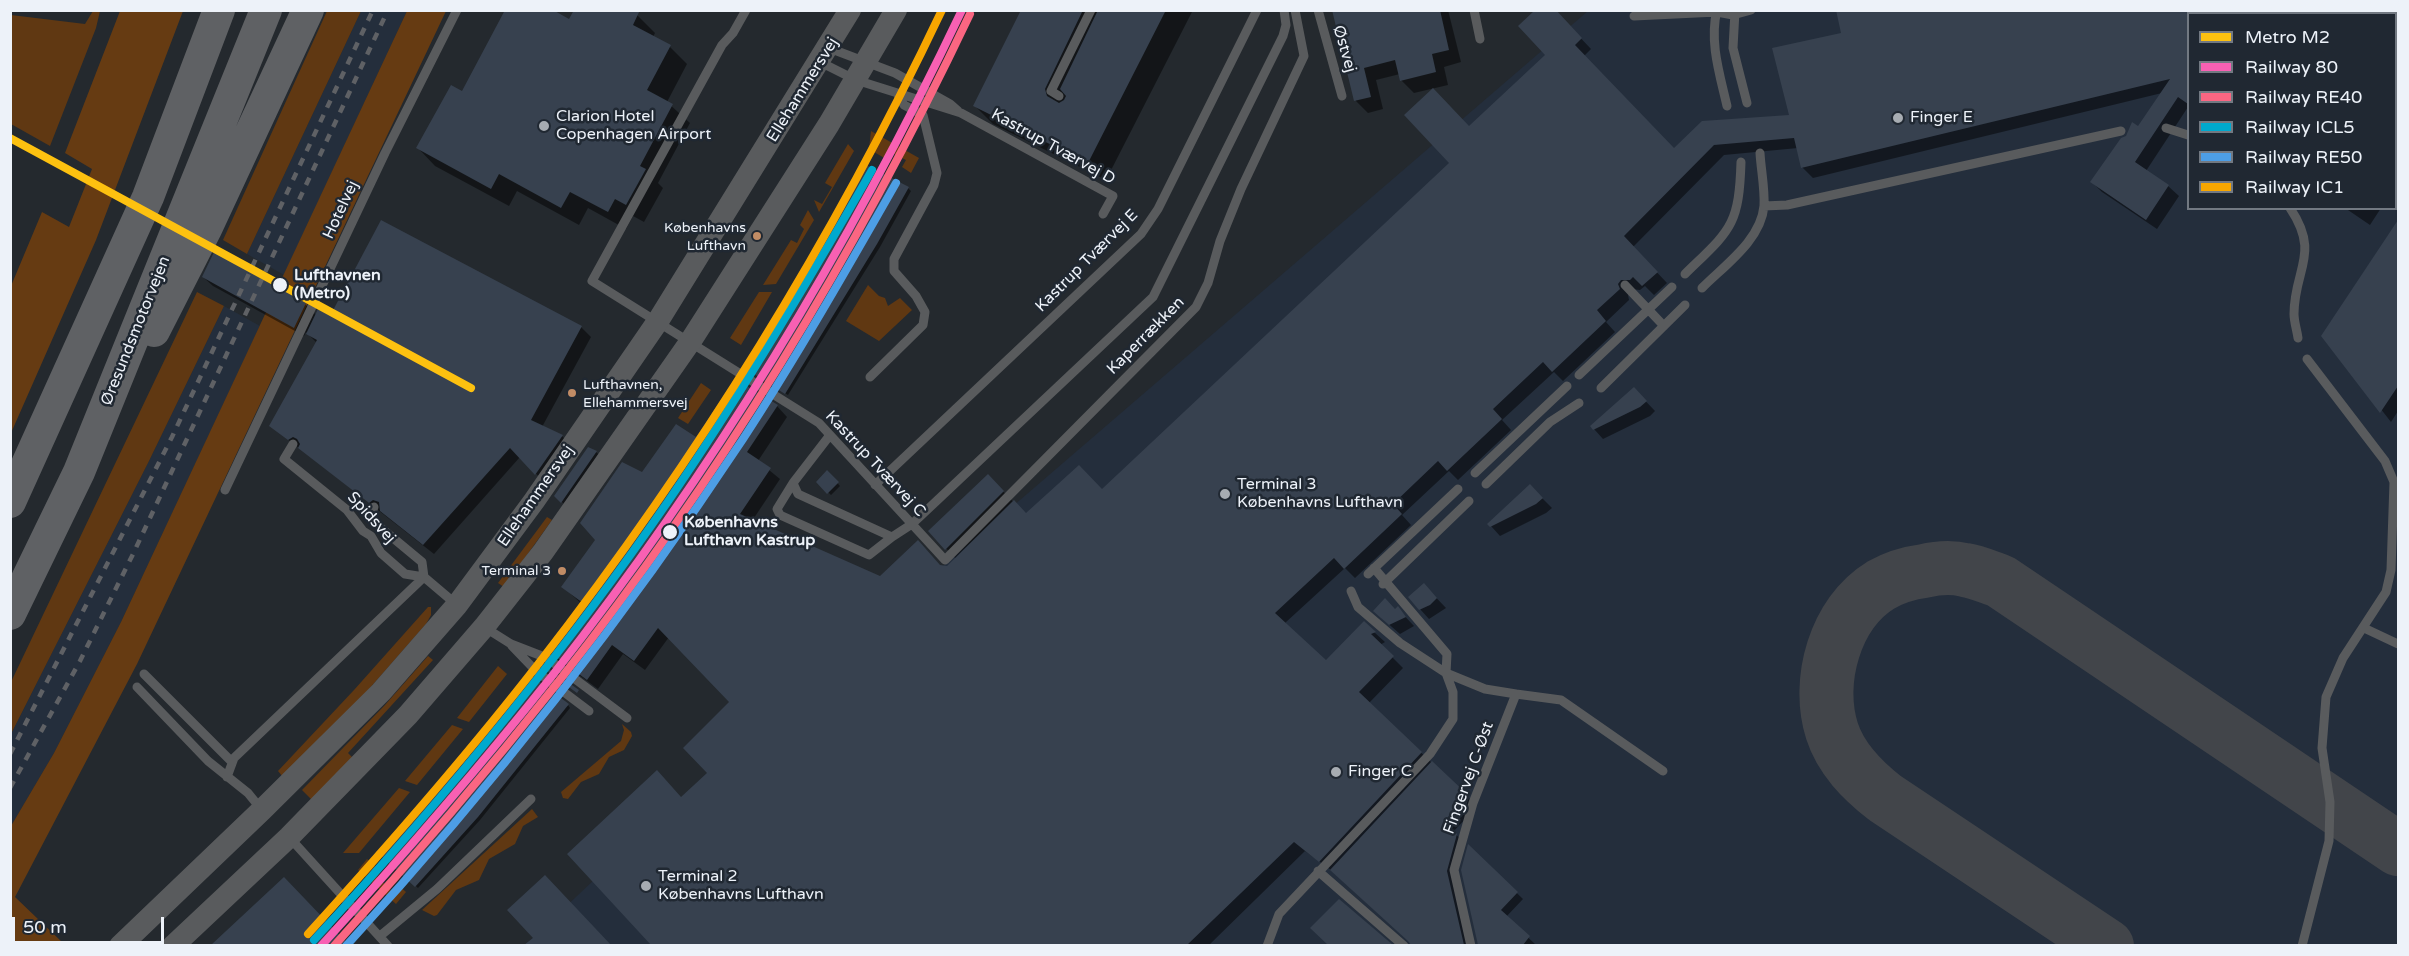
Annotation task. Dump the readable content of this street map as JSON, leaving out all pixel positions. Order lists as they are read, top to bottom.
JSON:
{
  "streets": {
    "highway": ["Øresundsmotorvejen"],
    "street": ["Ellehammersvej"],
    "lane": [
      "Østvej",
      "Kastrup Tværvej D",
      "Hotelvej",
      "Kastrup Tværvej E",
      "Kaperrækken",
      "Kastrup Tværvej C",
      "Spidsvej",
      "Fingervej C-Øst"
    ]
  },
  "crossings": [
    ["Ellehammersvej", "Kastrup Tværvej D"],
    ["Ellehammersvej", "Kastrup Tværvej C"],
    ["Ellehammersvej", "Spidsvej"],
    ["Kastrup Tværvej E", "Kastrup Tværvej C"],
    ["Kaperrækken", "Kastrup Tværvej C"]
  ],
  "places": [
    "Finger E",
    "Clarion Hotel Copenhagen Airport",
    "Københavns Lufthavn",
    "Lufthavnen (Metro)",
    "Lufthavnen, Ellehammersvej",
    "Terminal 3 Københavns Lufthavn",
    "Københavns Lufthavn Kastrup",
    "Terminal 3",
    "Finger C",
    "Terminal 2 Københavns Lufthavn"
  ],
  "lines": [
    "rail line 80",
    "rail line IC1",
    "rail line RE40",
    "metro line M2",
    "rail line ICL5",
    "rail line RE50"
  ],
  "legend": [
    "Metro M2",
    "Railway 80",
    "Railway RE40",
    "Railway ICL5",
    "Railway RE50",
    "Railway IC1"
  ],
  "scale_bar": "50 m"
}
